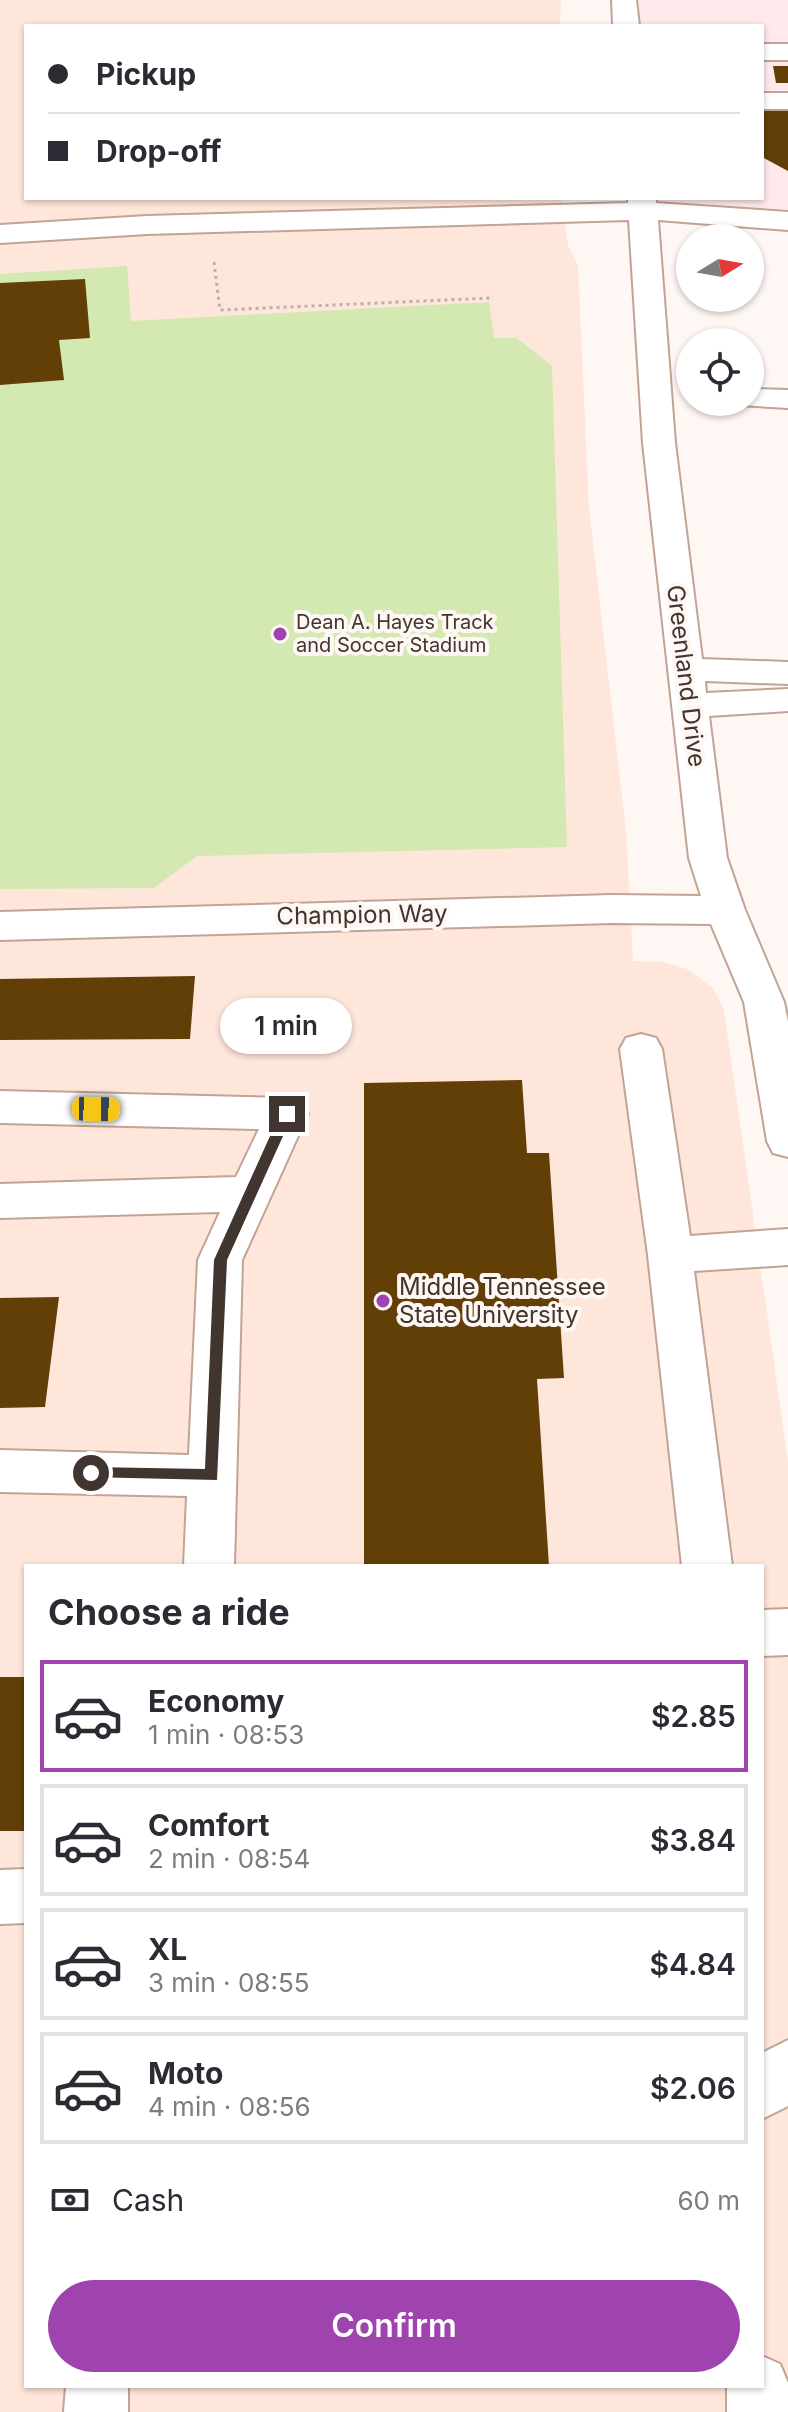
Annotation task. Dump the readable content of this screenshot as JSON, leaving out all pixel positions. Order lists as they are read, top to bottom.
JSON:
{
  "streets": {
    "street": ["Greenland Drive", "Champion Way"]
  },
  "crossings": [
    ["Greenland Drive", "Champion Way"]
  ],
  "places": ["Dean A. Hayes Track and Soccer Stadium", "Middle Tennessee State University"],
  "north": "right",
  "page": {
    "banner": ["Pickup", "Drop-off"],
    "bubble": "1 min",
    "heading": "Choose a ride",
    "list": [
      {
        "name": "Economy",
        "note": "1 min · 08:53",
        "value": "$2.85"
      },
      {
        "name": "Comfort",
        "note": "2 min · 08:54",
        "value": "$3.84"
      },
      {
        "name": "XL",
        "note": "3 min · 08:55",
        "value": "$4.84"
      },
      {
        "name": "Moto",
        "note": "4 min · 08:56",
        "value": "$2.06"
      }
    ],
    "pay": ["Cash", "60 m"],
    "buttons": "Confirm"
  }
}
